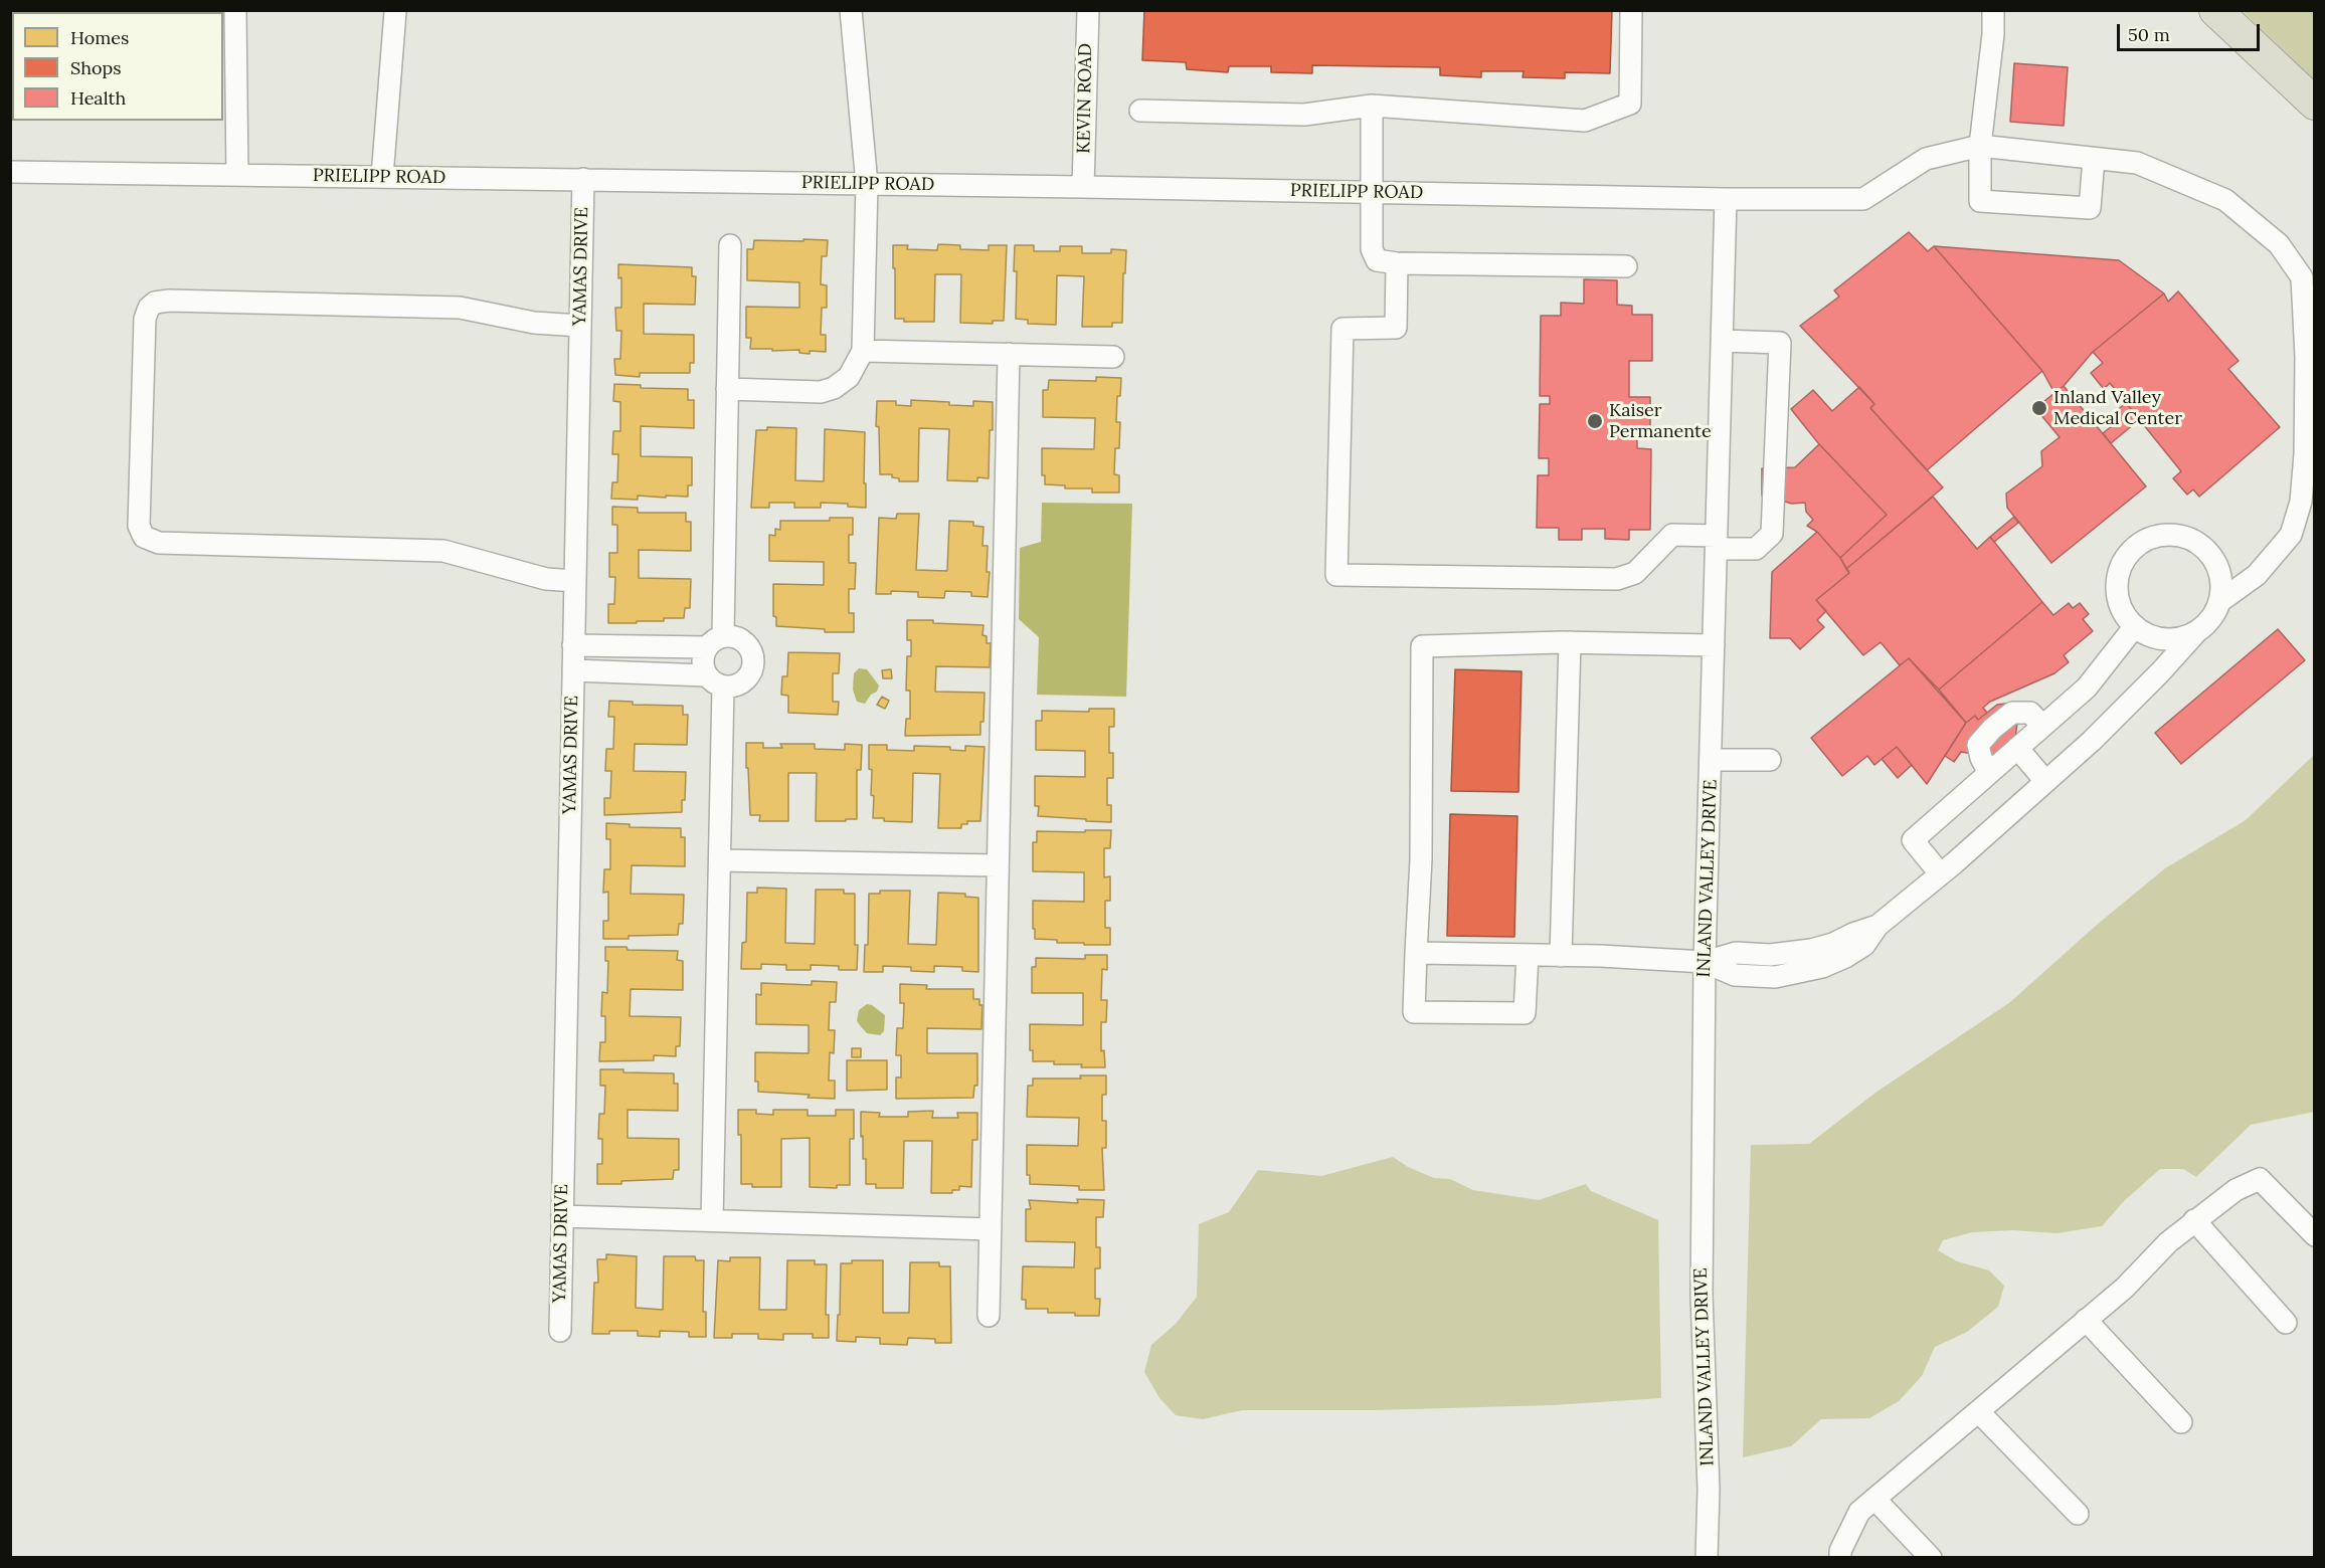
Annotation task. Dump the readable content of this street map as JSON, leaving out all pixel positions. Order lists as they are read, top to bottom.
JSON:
{
  "streets": {
    "street": [
      "KEVIN ROAD",
      "PRIELIPP ROAD",
      "YAMAS DRIVE",
      "INLAND VALLEY DRIVE"
    ]
  },
  "crossings": [
    ["KEVIN ROAD", "PRIELIPP ROAD"],
    ["PRIELIPP ROAD", "YAMAS DRIVE"],
    ["PRIELIPP ROAD", "INLAND VALLEY DRIVE"]
  ],
  "places": ["Inland Valley Medical Center", "Kaiser Permanente"],
  "legend": ["Homes", "Shops", "Health"],
  "scale_bar": "50 m"
}
